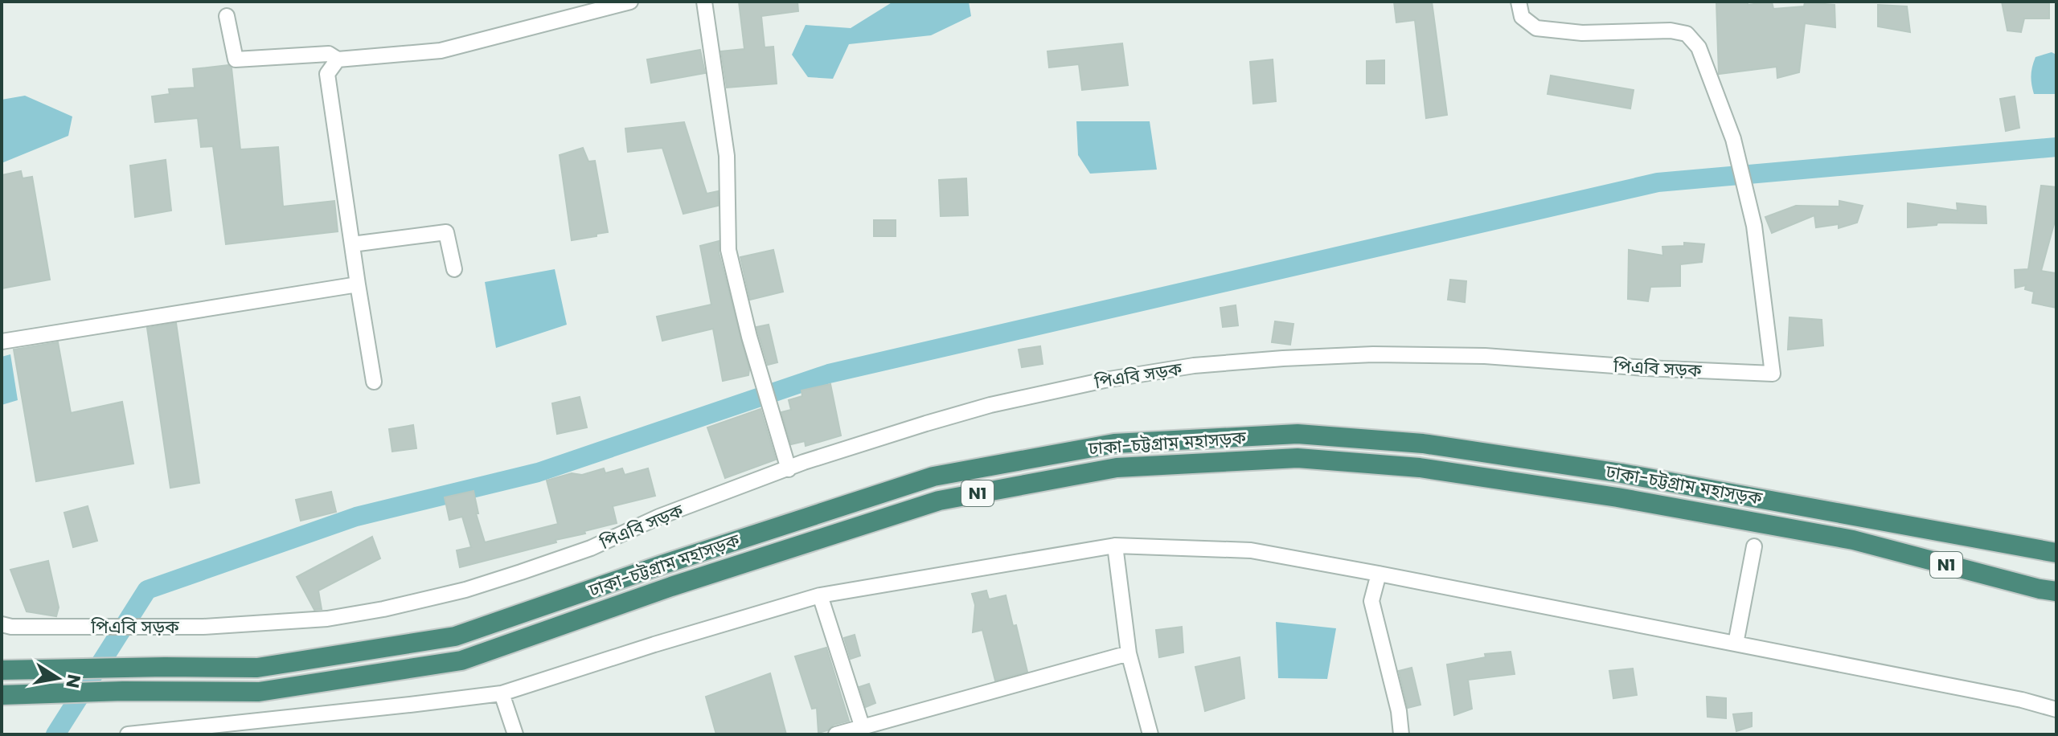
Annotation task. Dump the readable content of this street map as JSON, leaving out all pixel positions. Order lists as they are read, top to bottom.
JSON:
{
  "streets": {
    "highway": ["ঢাকা-চট্টগ্রাম মহাসড়ক", "N1"],
    "street": ["পিএবি সড়ক"]
  },
  "north": "right"
}
